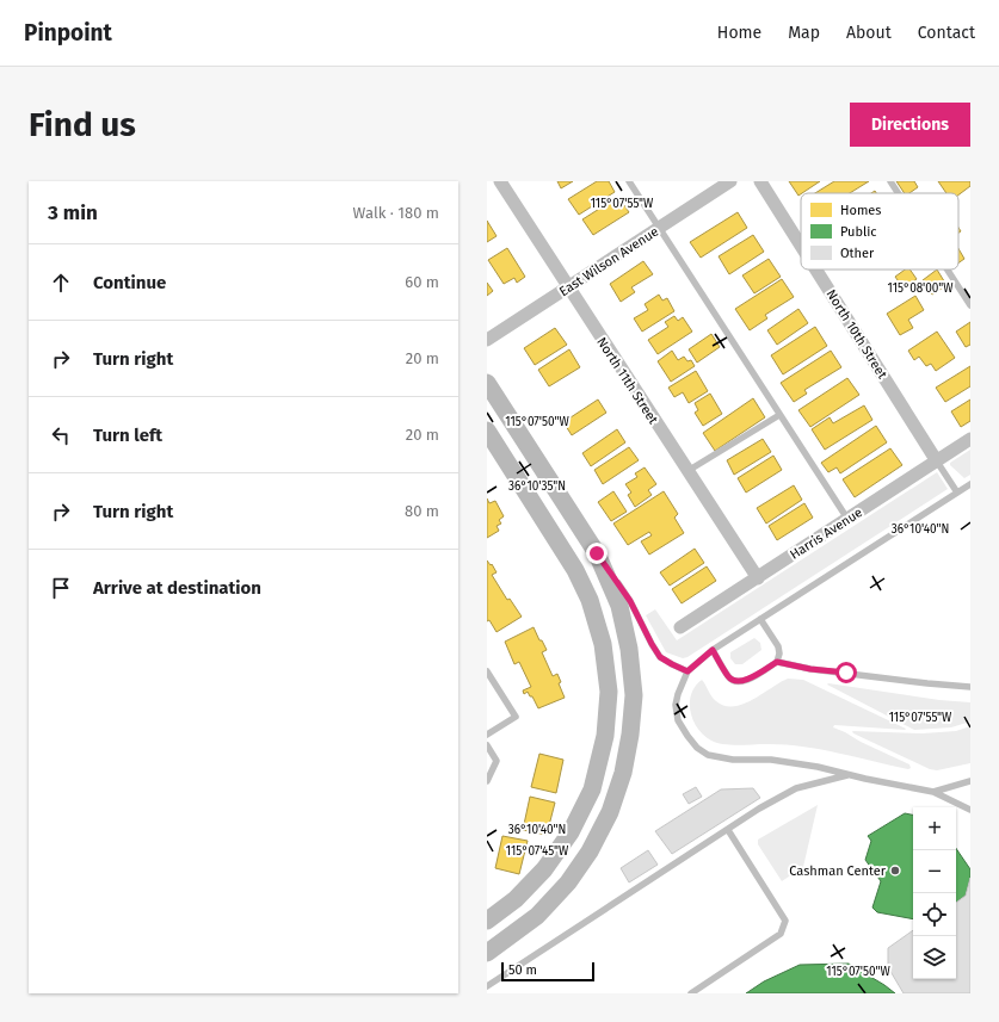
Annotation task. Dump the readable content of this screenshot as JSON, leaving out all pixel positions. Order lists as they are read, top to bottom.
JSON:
{
  "streets": {
    "street": [
      "East Wilson Avenue",
      "North 10th Street",
      "North 11th Street",
      "Harris Avenue"
    ]
  },
  "crossings": [
    ["East Wilson Avenue", "North 11th Street"],
    ["North 10th Street", "Harris Avenue"],
    ["North 11th Street", "Harris Avenue"]
  ],
  "places": ["Cashman Center"],
  "legend": ["Homes", "Public", "Other"],
  "scale_bar": "50 m",
  "page": {
    "header": "Pinpoint",
    "nav": [
      "Home",
      "Map",
      "About",
      "Contact"
    ],
    "buttons": "Directions",
    "title": "Find us",
    "heading": ["3 min", "Walk · 180 m"],
    "list": [
      ["Continue", "60 m"],
      ["Turn right", "20 m"],
      ["Turn left", "20 m"],
      ["Turn right", "80 m"],
      "Arrive at destination"
    ],
    "map_buttons": ["+", "−"],
    "scale": "50 m"
  },
  "coordinates": [
    "115°07'55\"W",
    "115°08'00\"W",
    "115°07'50\"W",
    "36°10'35\"N",
    "36°10'40\"N",
    "115°07'45\"W"
  ]
}
